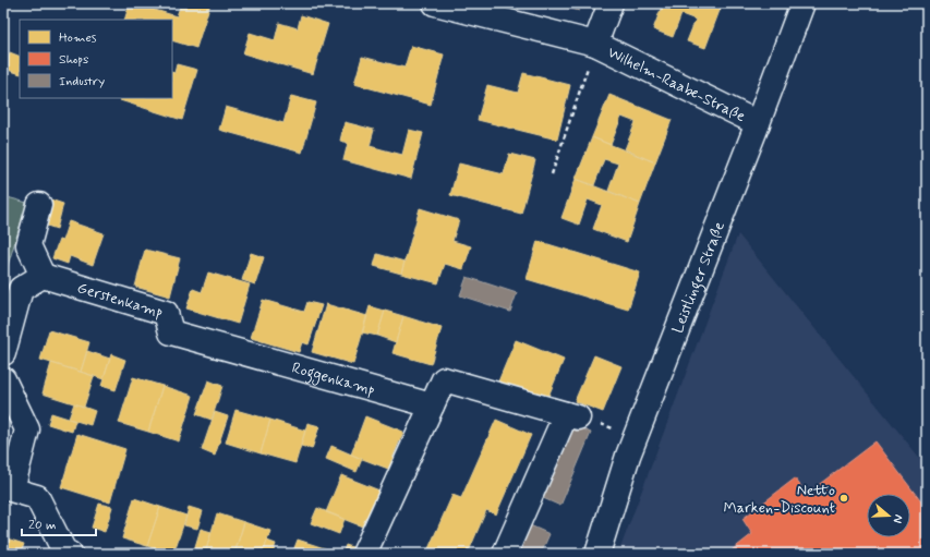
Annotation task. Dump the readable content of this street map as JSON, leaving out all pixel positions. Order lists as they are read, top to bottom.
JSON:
{
  "streets": {
    "street": [
      "Wilhelm-Raabe-Straße",
      "Leistlinger Straße",
      "Gerstenkamp",
      "Roggenkamp"
    ]
  },
  "crossings": [
    ["Wilhelm-Raabe-Straße", "Leistlinger Straße"],
    ["Gerstenkamp", "Roggenkamp"]
  ],
  "places": ["Netto Marken-Discount"],
  "legend": ["Homes", "Shops", "Industry"],
  "scale_bar": "20 m",
  "north": "right"
}
